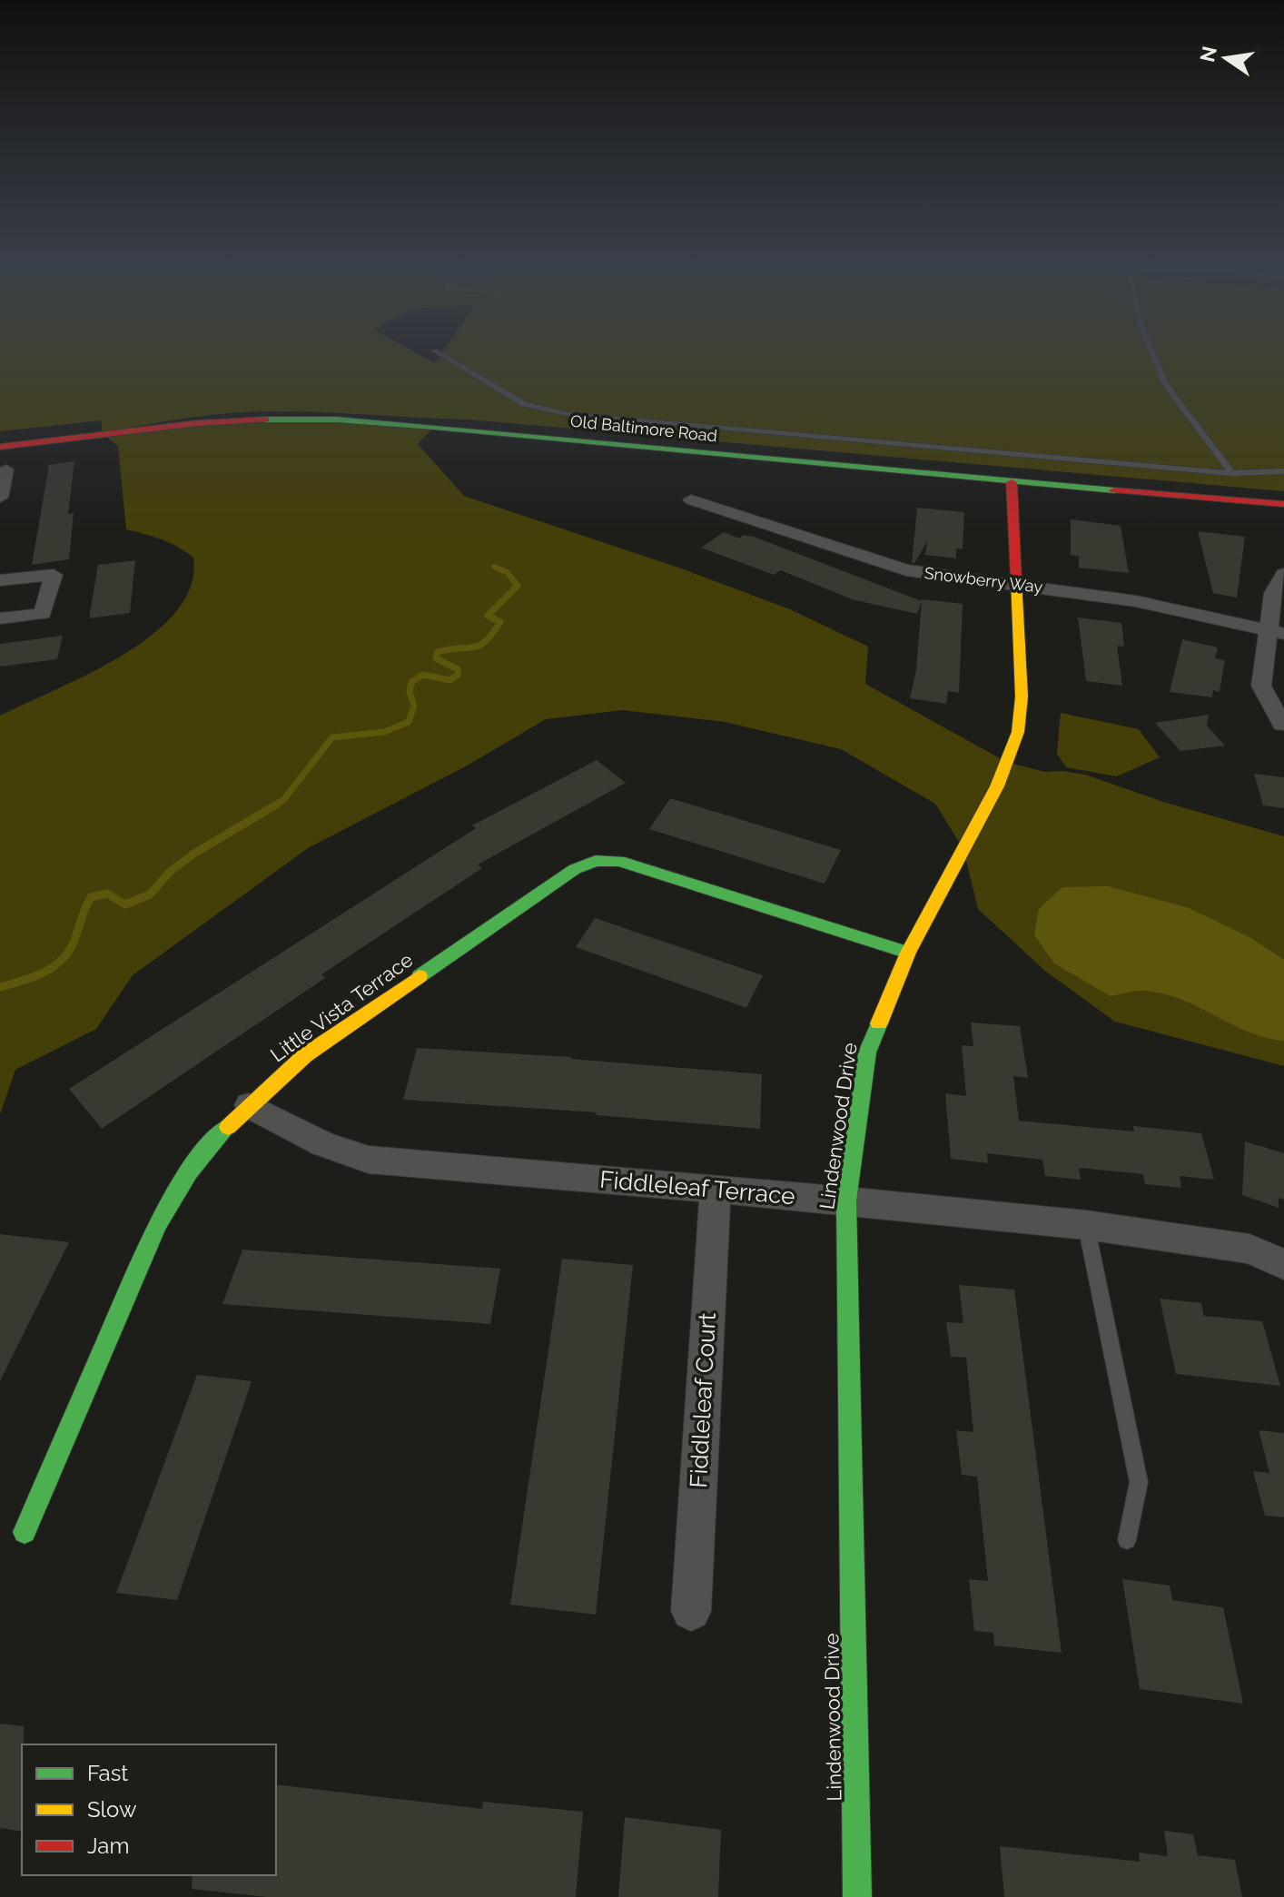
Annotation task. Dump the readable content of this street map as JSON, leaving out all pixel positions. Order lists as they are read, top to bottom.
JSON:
{
  "streets": {
    "street": [
      "Old Baltimore Road",
      "Snowberry Way",
      "Little Vista Terrace",
      "Lindenwood Drive",
      "Fiddleleaf Terrace",
      "Fiddleleaf Court"
    ]
  },
  "crossings": [
    ["Old Baltimore Road", "Lindenwood Drive"],
    ["Snowberry Way", "Lindenwood Drive"],
    ["Little Vista Terrace", "Lindenwood Drive"],
    ["Little Vista Terrace", "Fiddleleaf Terrace"],
    ["Lindenwood Drive", "Fiddleleaf Terrace"],
    ["Fiddleleaf Terrace", "Fiddleleaf Court"]
  ],
  "legend": ["Fast", "Slow", "Jam"],
  "north": "left"
}
